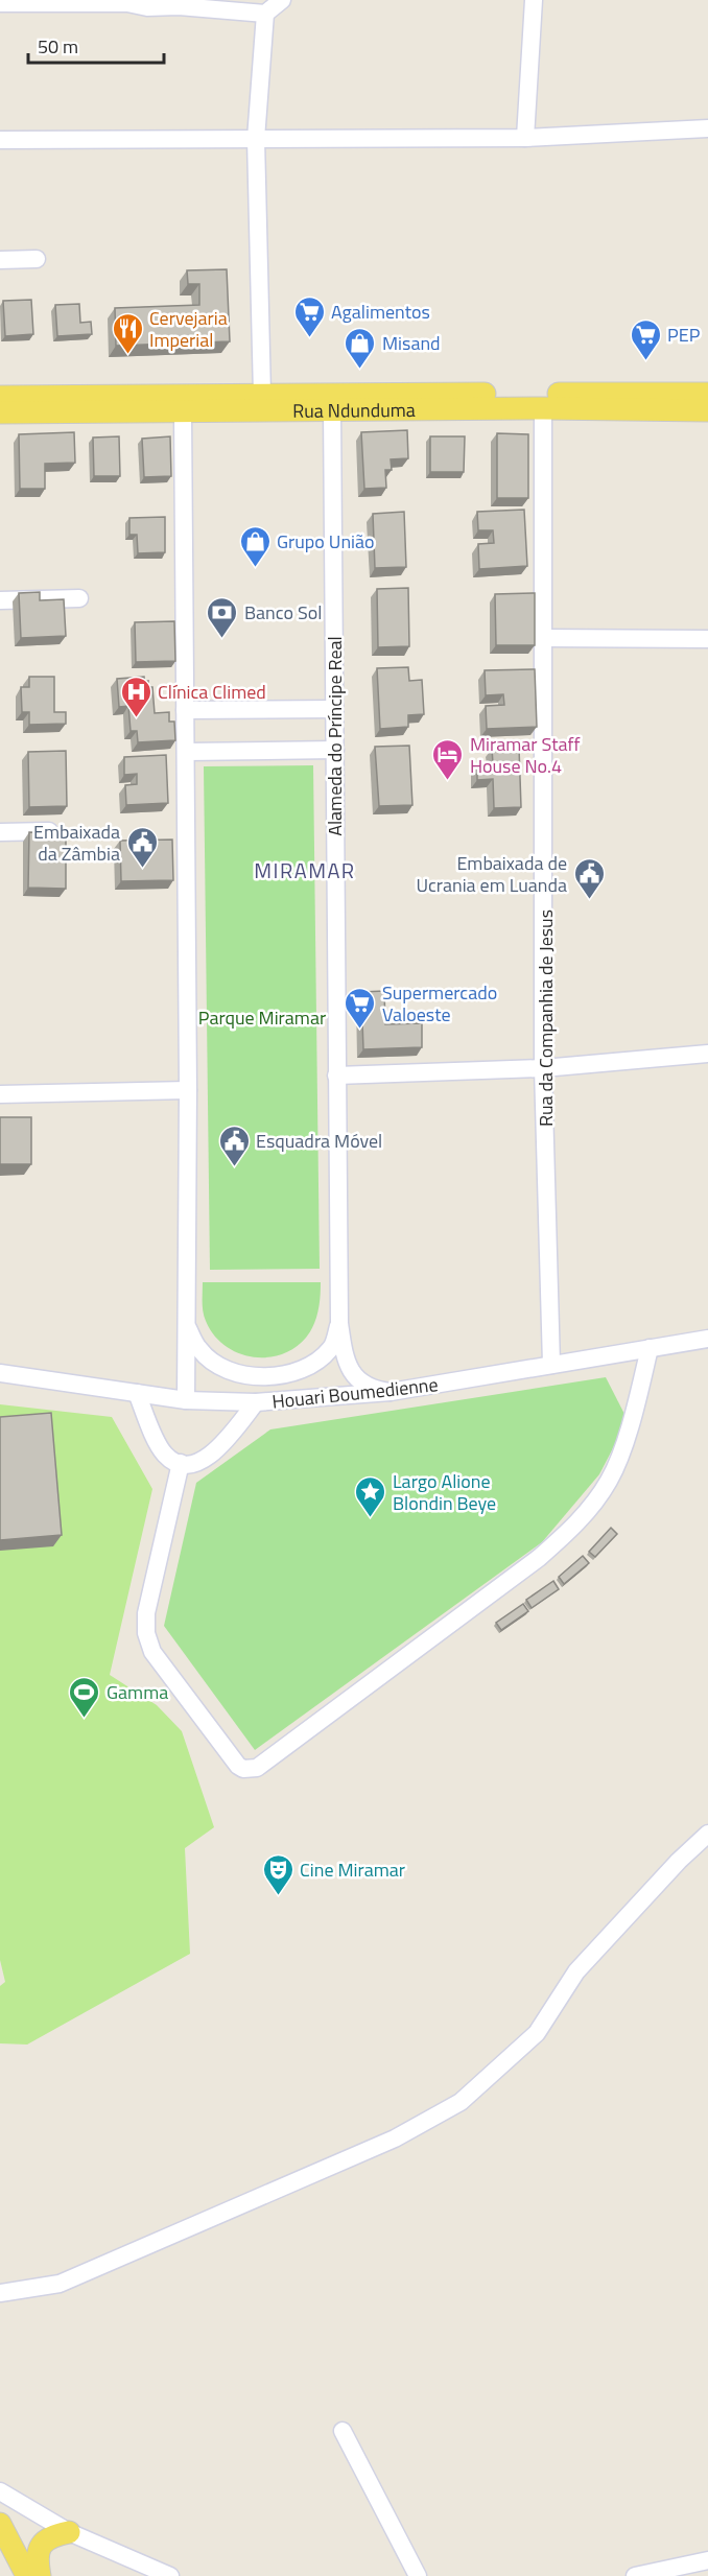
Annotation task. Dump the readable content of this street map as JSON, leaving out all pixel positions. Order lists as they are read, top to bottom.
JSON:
{
  "streets": {
    "main road": ["Rua Ndunduma"],
    "street": ["Alameda do Príncipe Real", "Rua da Companhia de Jesus", "Houari Boumedienne"]
  },
  "crossings": [
    ["Rua Ndunduma", "Alameda do Príncipe Real"],
    ["Rua Ndunduma", "Rua da Companhia de Jesus"],
    ["Alameda do Príncipe Real", "Houari Boumedienne"],
    ["Rua da Companhia de Jesus", "Houari Boumedienne"]
  ],
  "districts": ["MIRAMAR"],
  "parks": ["Parque Miramar"],
  "places": {
    "supermarket": ["Agalimentos", "PEP", "Supermercado Valoeste"],
    "restaurant": ["Cervejaria Imperial"],
    "shop": ["Misand", "Grupo União"],
    "bank": ["Banco Sol"],
    "hospital": ["Clínica Climed"],
    "hotel": ["Miramar Staff House No.4"],
    "public building": ["Embaixada da Zâmbia", "Embaixada de Ucrania em Luanda", "Esquadra Móvel"],
    "place": ["Largo Alione Blondin Beye"],
    "sports": ["Gamma"],
    "theatre": ["Cine Miramar"]
  },
  "scale_bar": "50 m"
}
